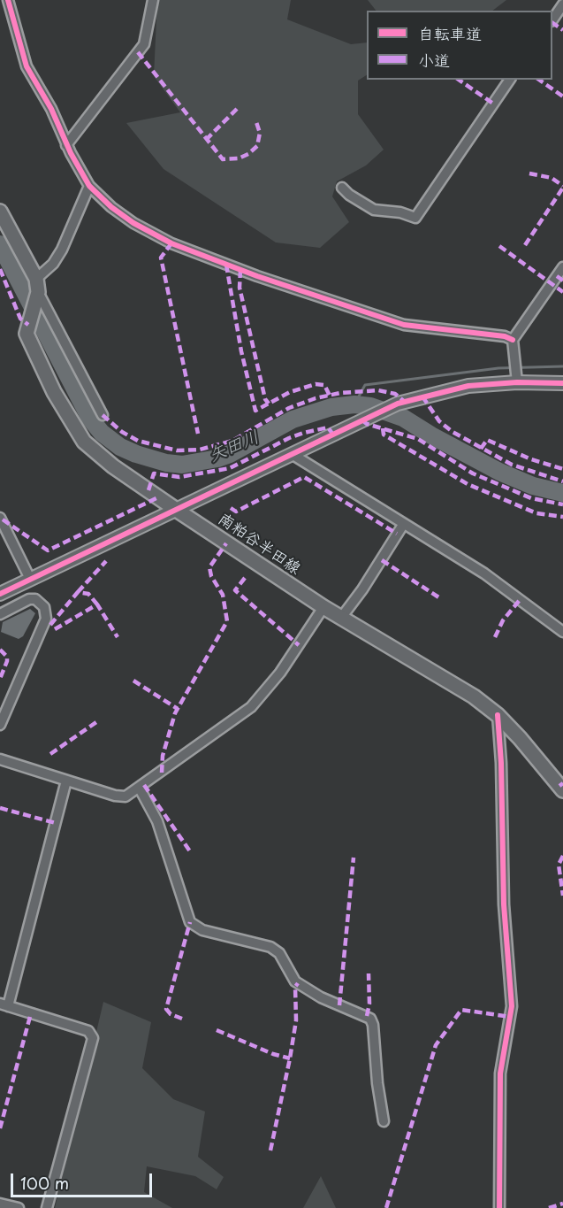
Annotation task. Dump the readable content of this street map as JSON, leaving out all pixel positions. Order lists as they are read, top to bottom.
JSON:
{
  "streets": {
    "main road": ["南粕谷半田線"]
  },
  "water": ["矢田川"],
  "legend": ["自転車道", "小道"],
  "scale_bar": "100 m"
}
